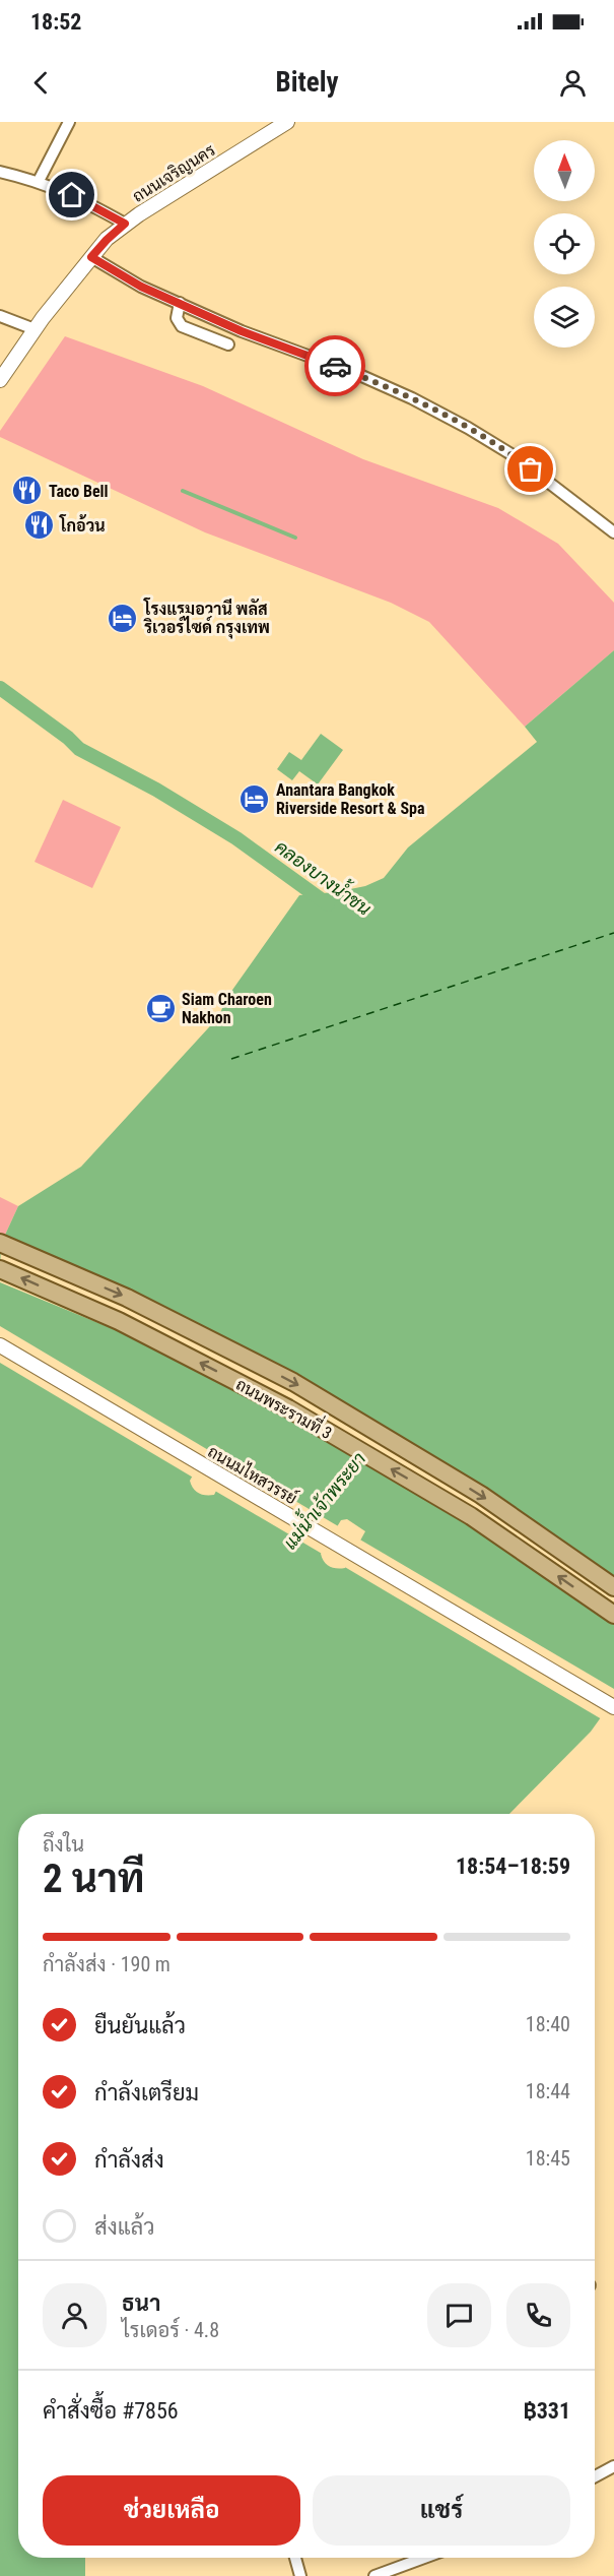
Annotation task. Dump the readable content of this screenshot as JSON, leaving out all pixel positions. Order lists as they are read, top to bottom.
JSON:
{
  "streets": {
    "main road": ["ถนนเจริญนคร", "ถนนพระรามที่ 3", "ถนนมไหสวรรย์"]
  },
  "water": ["คลองบางน้ำชน", "แม่น้ำเจ้าพระยา"],
  "places": {
    "restaurant": ["Taco Bell", "โกอ้วน"],
    "hotel": ["โรงแรมอวานี พลัส ริเวอร์ไซด์ กรุงเทพ", "Anantara Bangkok Riverside Resort & Spa"],
    "cafe": ["Siam Charoen Nakhon"]
  },
  "north": "top",
  "page": {
    "status": "18:52",
    "header": "Bitely",
    "heading": ["2 นาที", "ถึงใน", "18:54–18:59"],
    "panel": [
      "ธนา",
      "ไรเดอร์ · 4.8",
      "คำสั่งซื้อ #7856",
      "฿331"
    ],
    "bar": "กำลังส่ง · 190 m",
    "list": [
      ["ยืนยันแล้ว", "18:40"],
      ["กำลังเตรียม", "18:44"],
      ["กำลังส่ง", "18:45"],
      "ส่งแล้ว"
    ],
    "buttons": ["ช่วยเหลือ", "แชร์"]
  }
}
